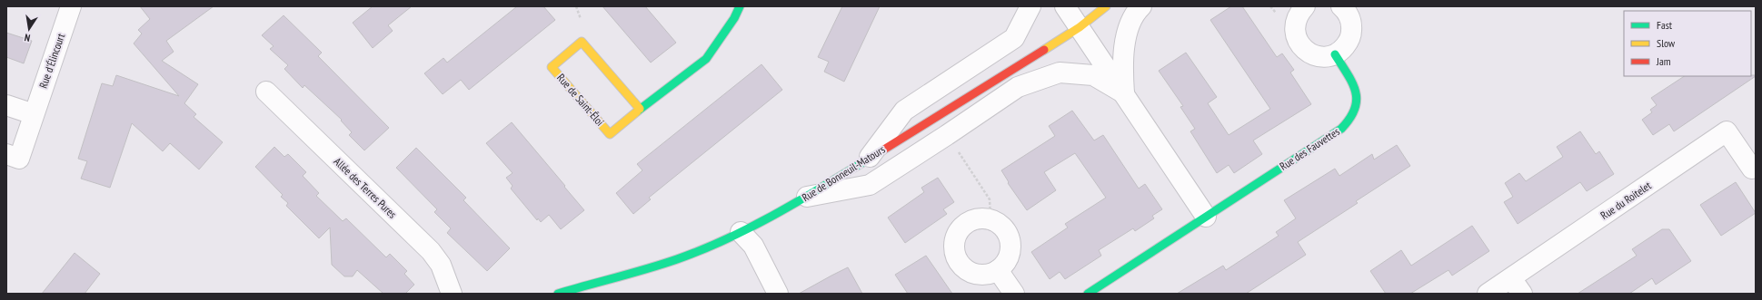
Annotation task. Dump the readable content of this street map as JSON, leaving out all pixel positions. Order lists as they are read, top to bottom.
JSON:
{
  "streets": {
    "street": [
      "Rue d'Élincourt",
      "Rue de Saint-Éloi",
      "Rue des Fauvettes",
      "Rue de Bonneuil-Matours",
      "Allée des Terres Pures",
      "Rue du Roitelet"
    ]
  },
  "legend": ["Fast", "Slow", "Jam"],
  "north": "bottom"
}
